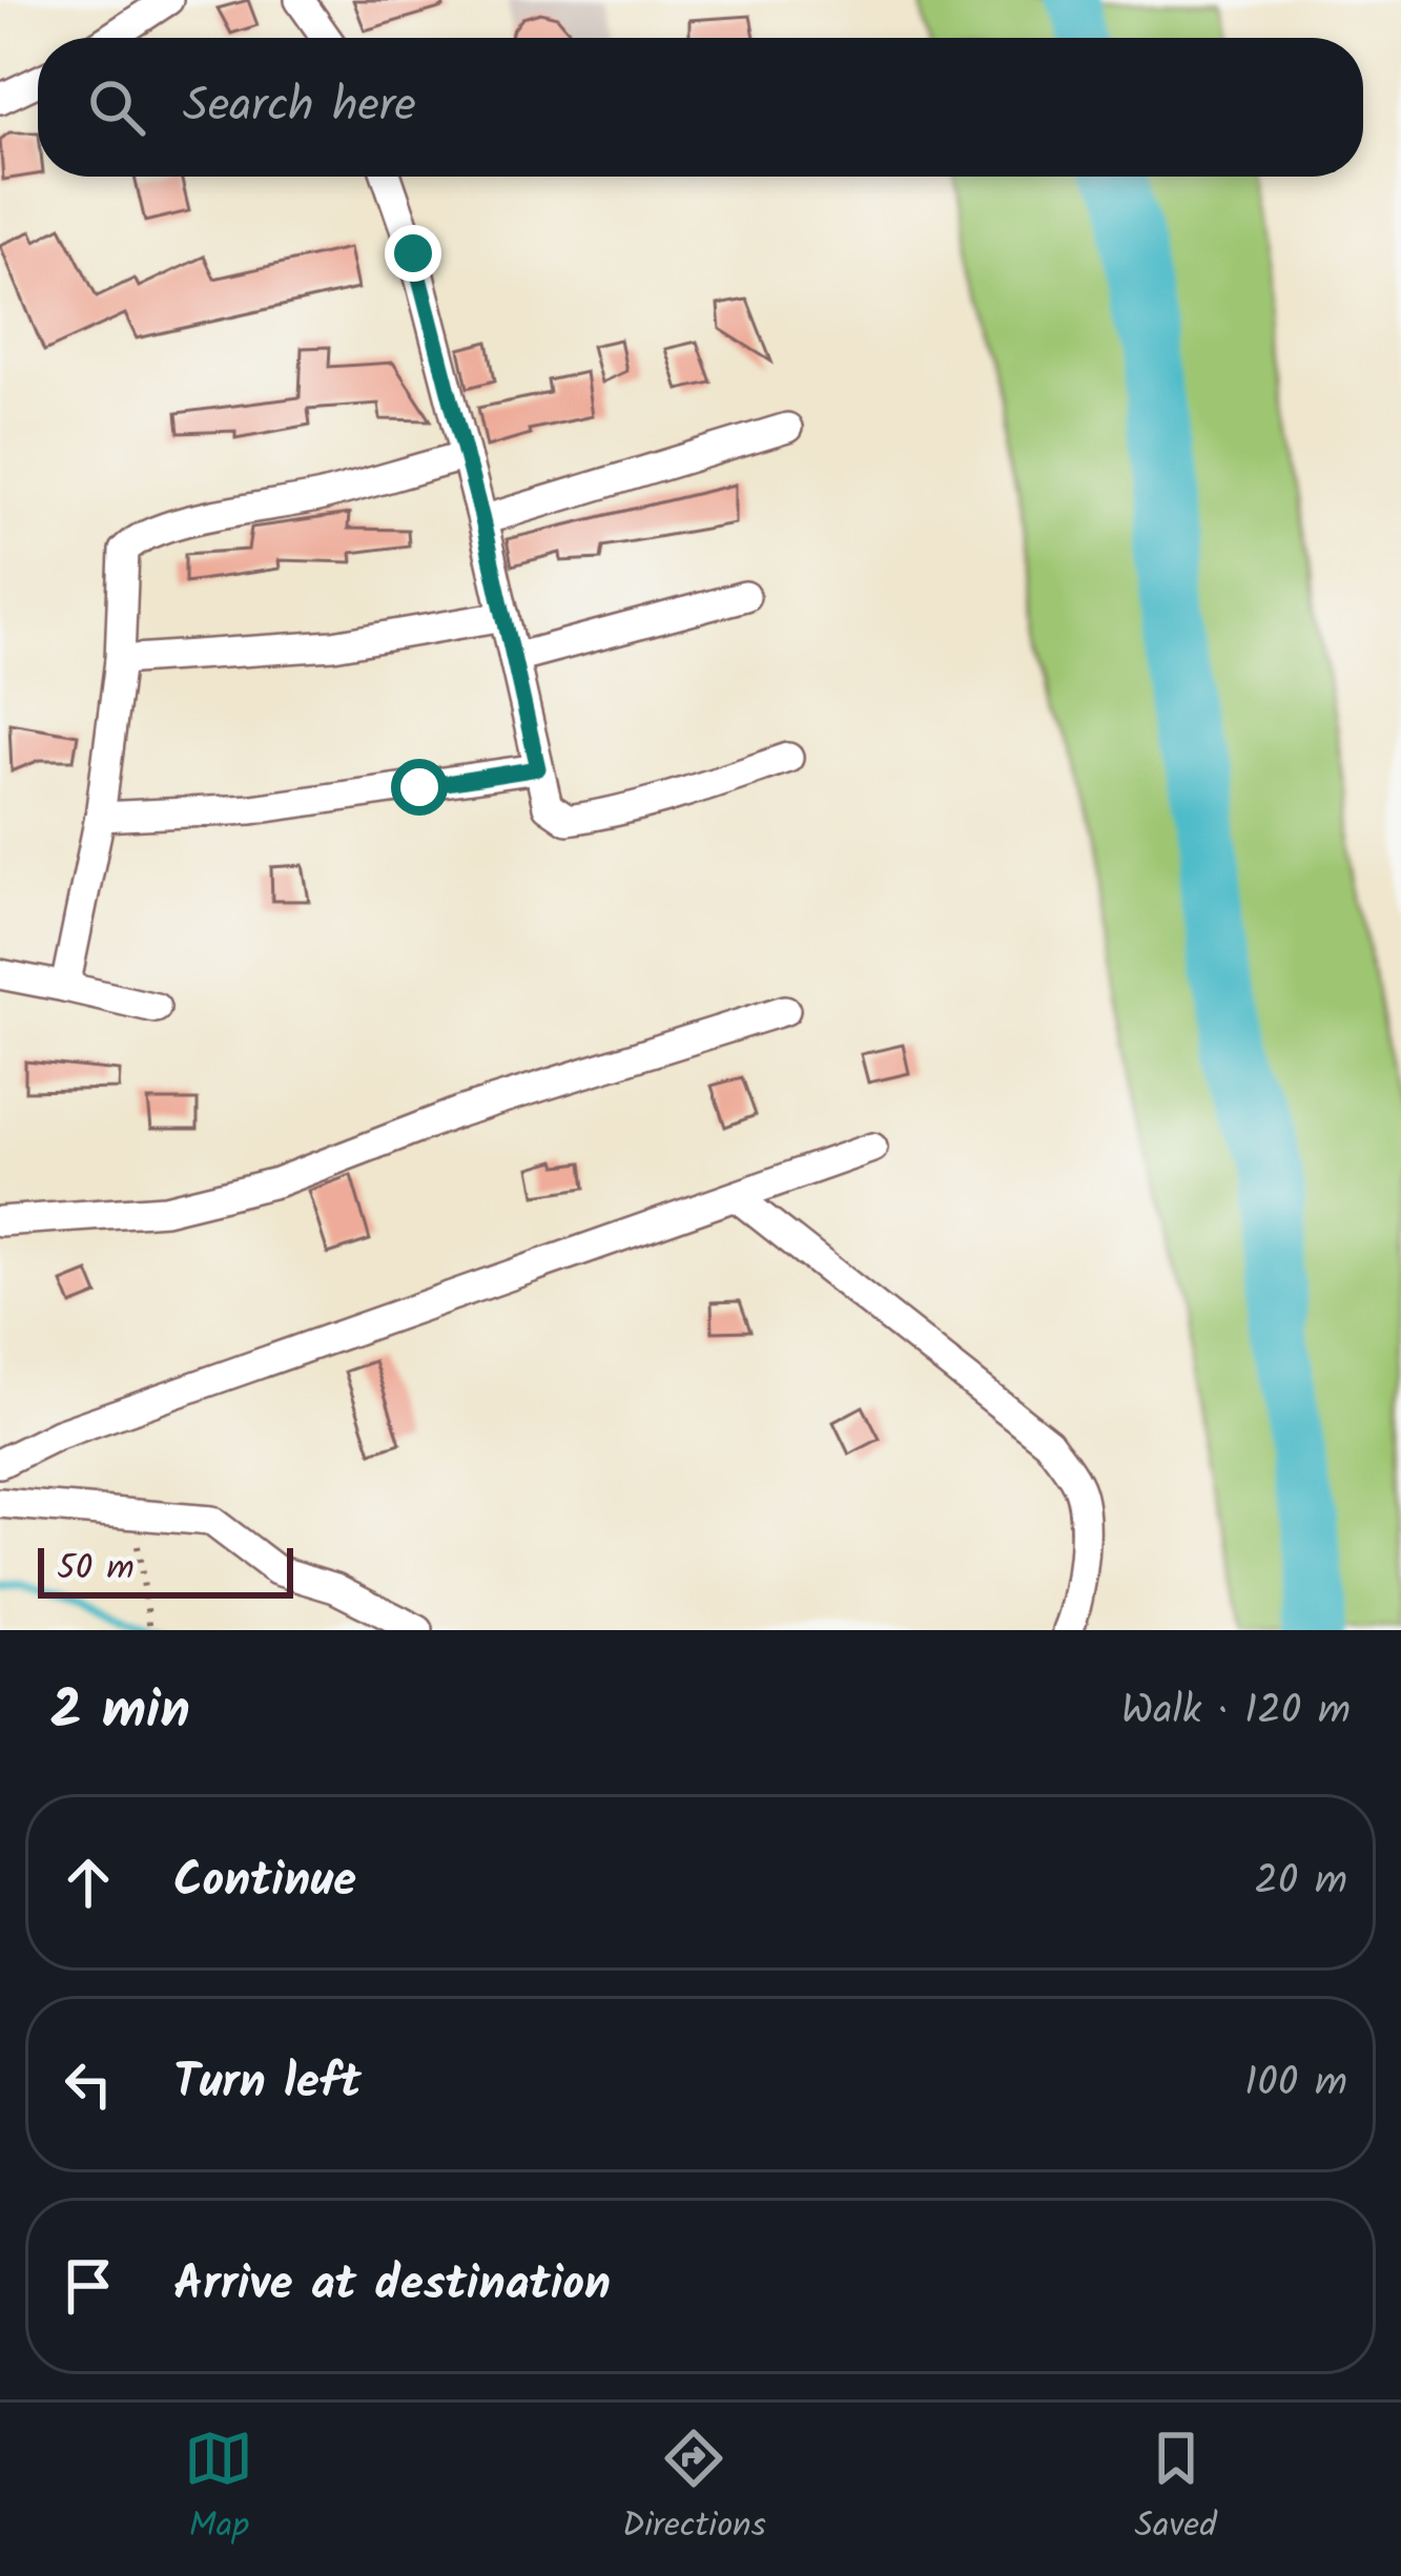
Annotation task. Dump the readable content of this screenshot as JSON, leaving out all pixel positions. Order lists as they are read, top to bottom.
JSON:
{
  "scale_bar": "50 m",
  "page": {
    "search": "Search here",
    "scale": "50 m",
    "heading": ["2 min", "Walk · 120 m"],
    "list": [
      ["Continue", "20 m"],
      ["Turn left", "100 m"],
      "Arrive at destination"
    ],
    "nav": ["Map", "Directions", "Saved"]
  }
}
